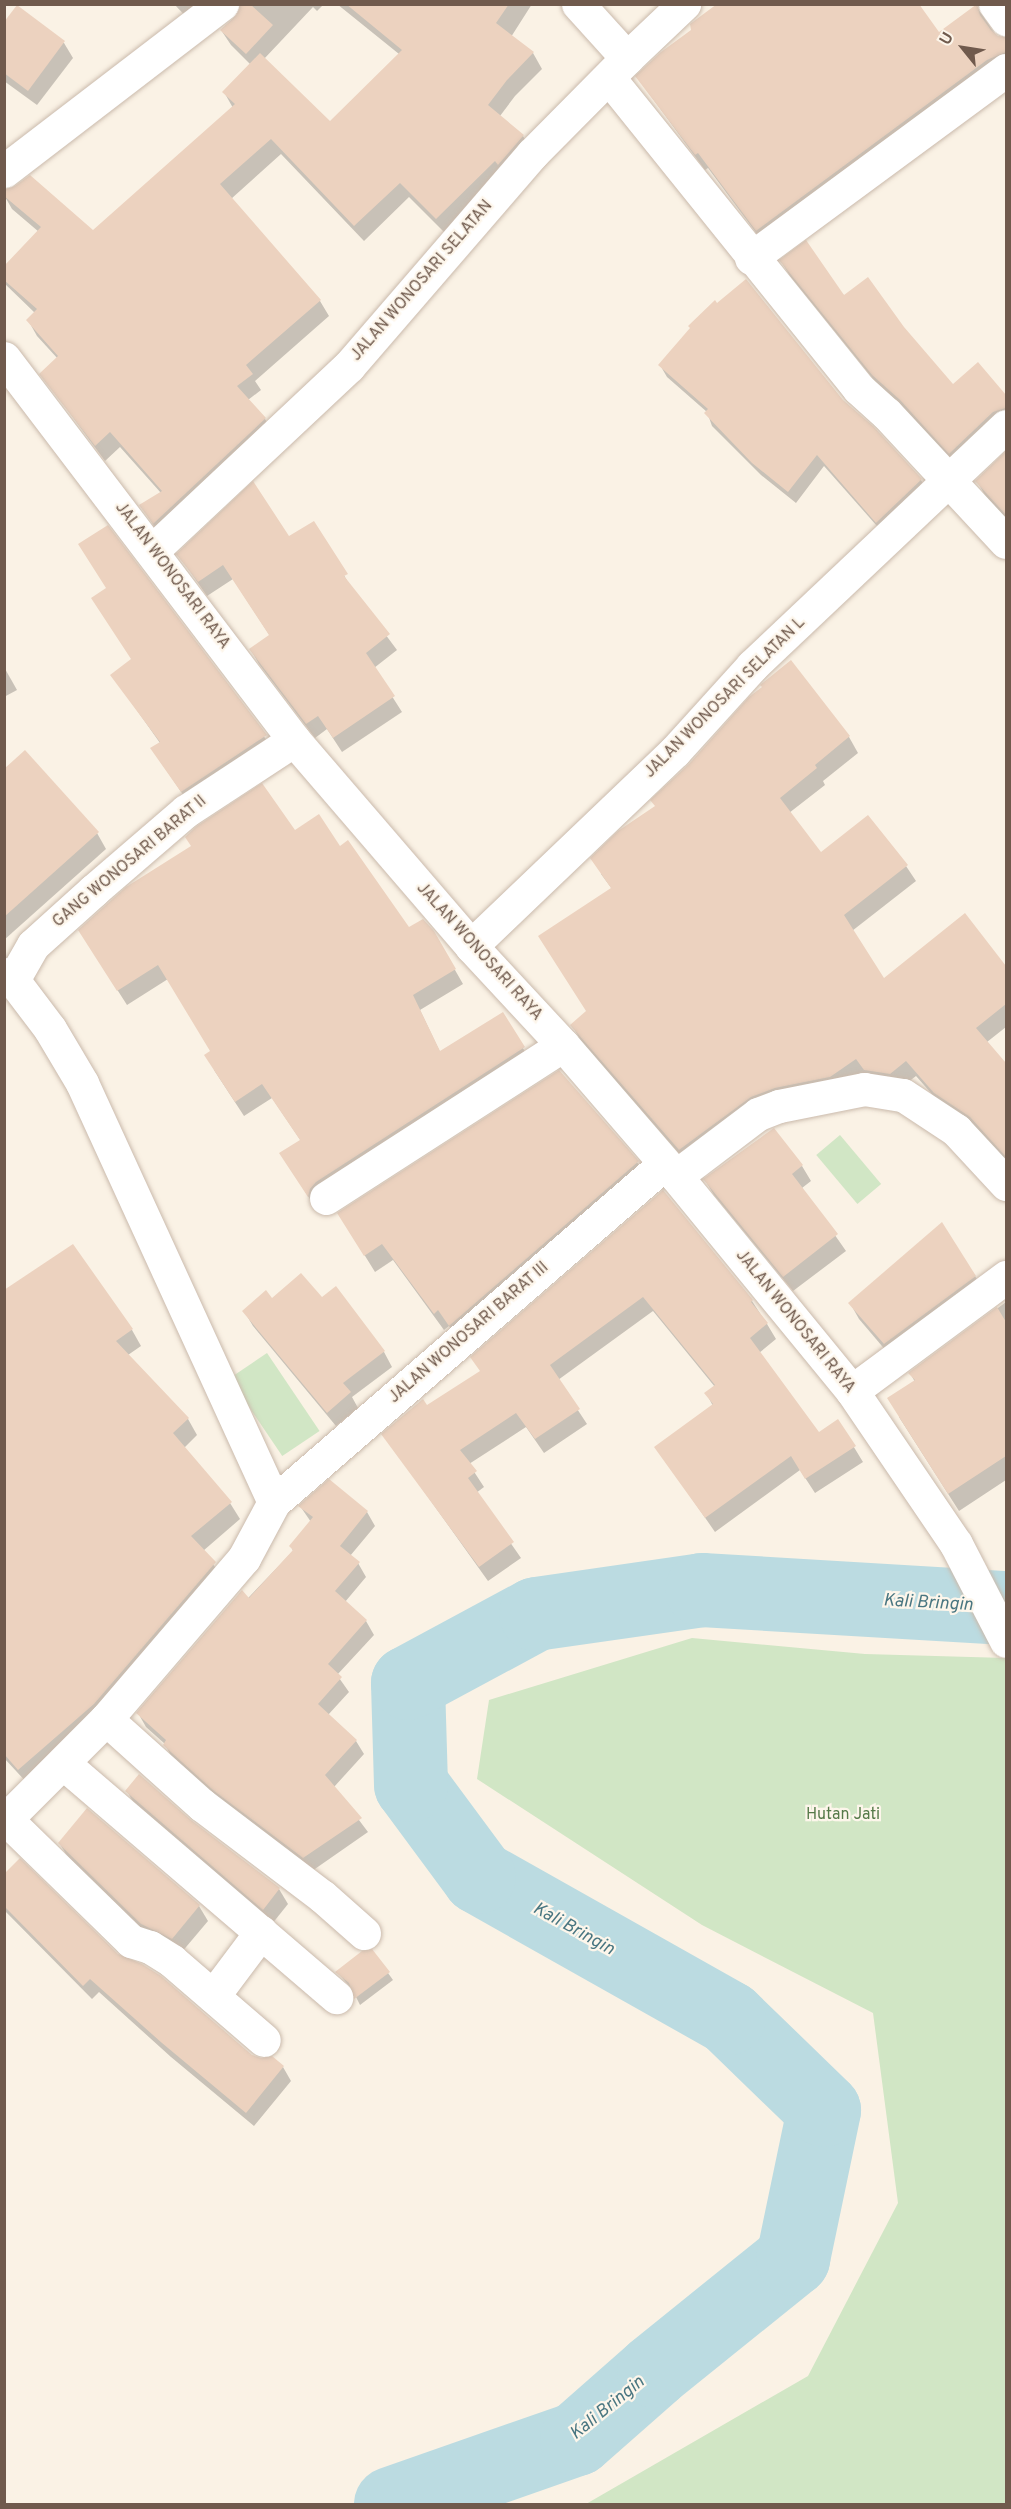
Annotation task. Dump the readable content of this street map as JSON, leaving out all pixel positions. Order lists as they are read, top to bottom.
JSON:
{
  "streets": {
    "street": [
      "JALAN WONOSARI SELATAN",
      "JALAN WONOSARI RAYA",
      "JALAN WONOSARI SELATAN L",
      "GANG WONOSARI BARAT II",
      "JALAN WONOSARI BARAT III"
    ]
  },
  "crossings": [
    ["JALAN WONOSARI SELATAN", "JALAN WONOSARI RAYA"],
    ["JALAN WONOSARI RAYA", "JALAN WONOSARI SELATAN L"],
    ["JALAN WONOSARI RAYA", "GANG WONOSARI BARAT II"],
    ["JALAN WONOSARI RAYA", "JALAN WONOSARI BARAT III"]
  ],
  "water": ["Kali Bringin"],
  "parks": ["Hutan Jati"],
  "north": "top left"
}
